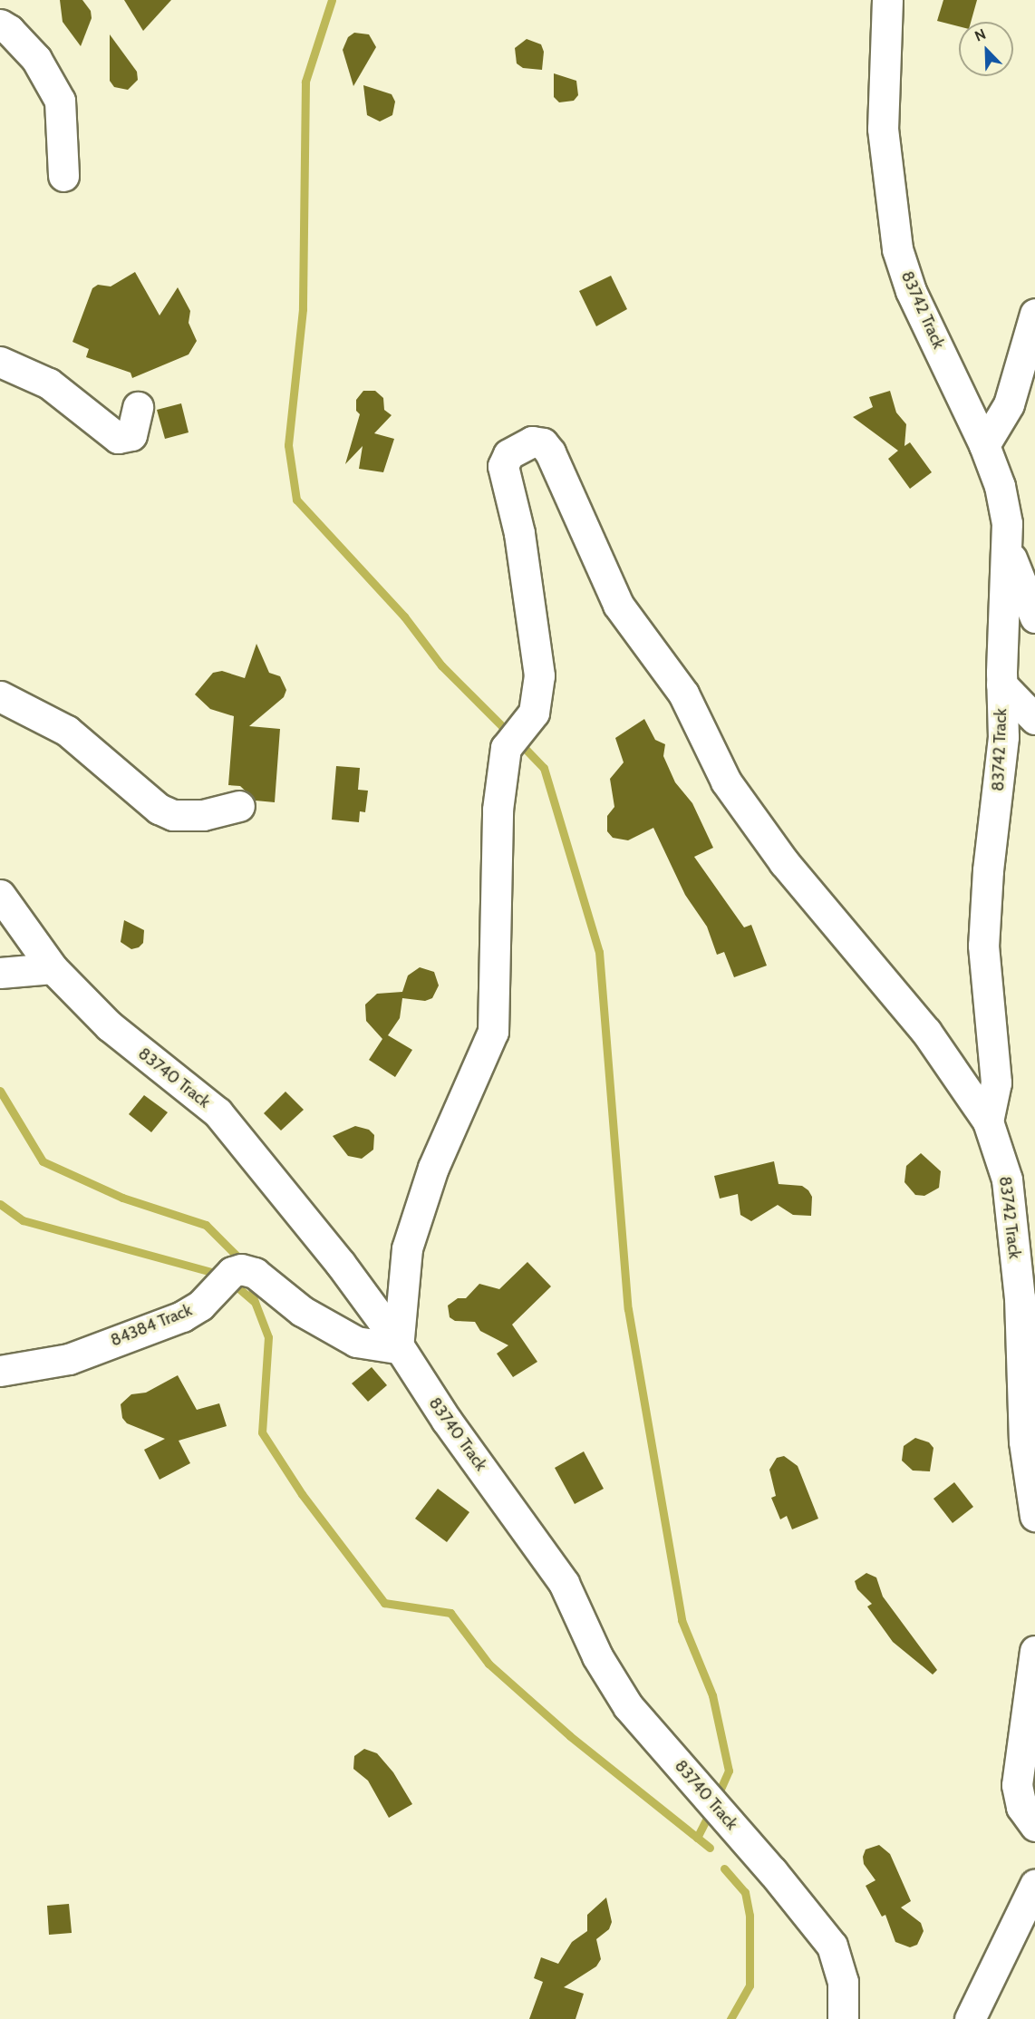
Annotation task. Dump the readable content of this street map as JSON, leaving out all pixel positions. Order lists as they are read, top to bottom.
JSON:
{
  "streets": {
    "street": ["83742 Track", "83740 Track", "84384 Track"]
  },
  "crossings": [
    ["83740 Track", "84384 Track"]
  ],
  "north": "top left"
}
